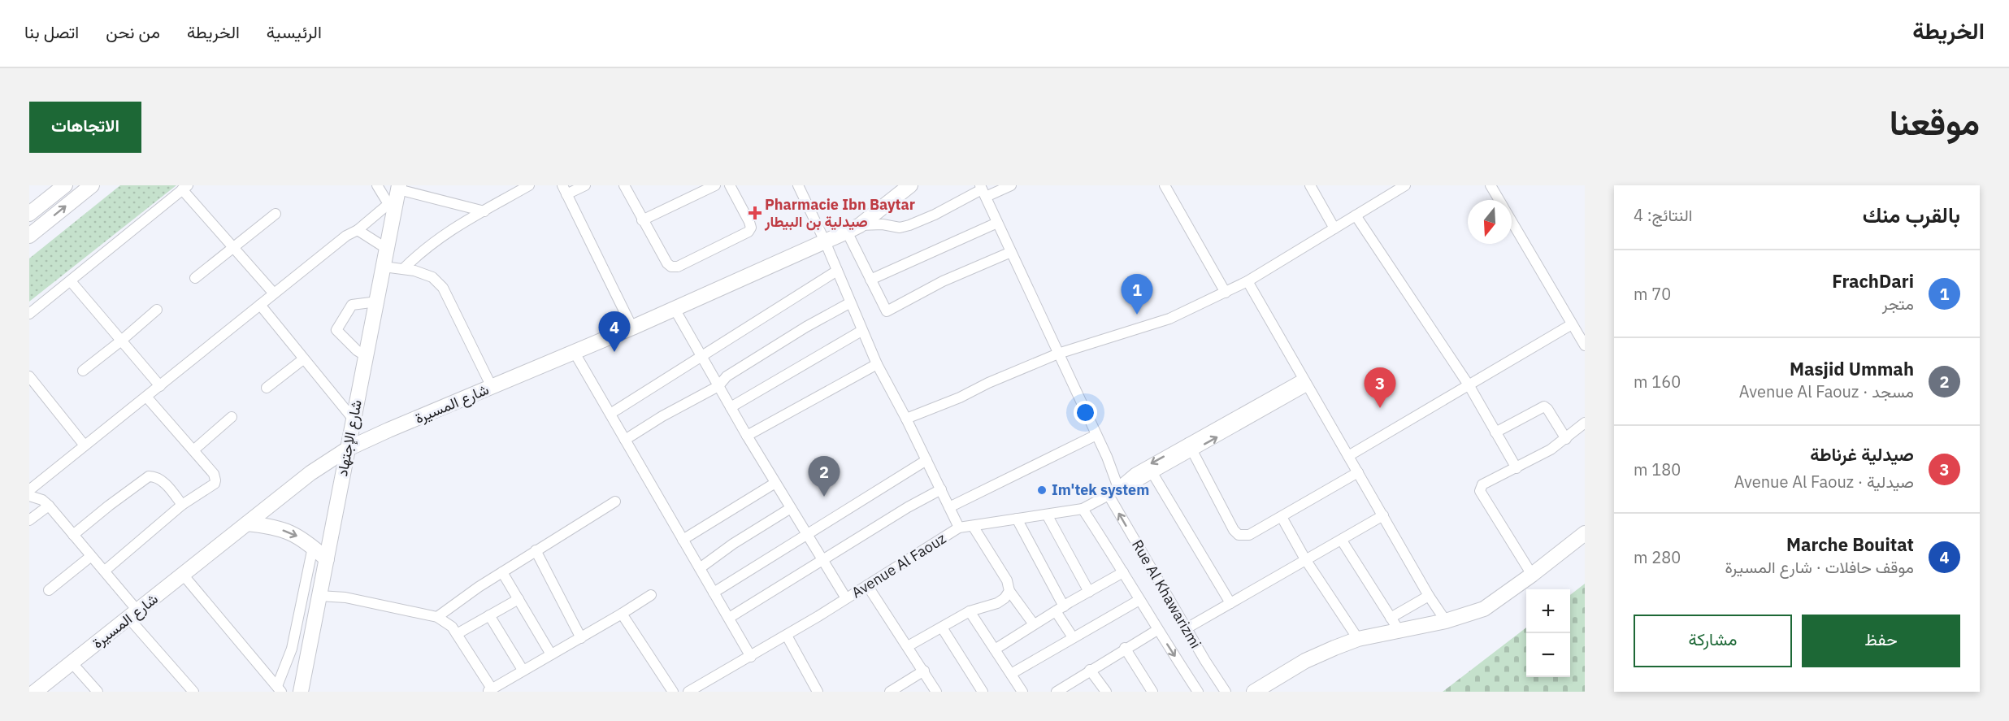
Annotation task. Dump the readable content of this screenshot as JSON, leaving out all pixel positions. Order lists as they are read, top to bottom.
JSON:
{
  "streets": {
    "street": [
      "شارع المسيرة",
      "شارع الإجتهاد",
      "Avenue Al Faouz",
      "Rue Al Khawarizmi"
    ]
  },
  "crossings": [
    ["شارع المسيرة", "شارع الإجتهاد"],
    ["Avenue Al Faouz", "Rue Al Khawarizmi"]
  ],
  "places": {
    "health": ["Pharmacie Ibn Baytar صيدلية بن البيطار"],
    "other": ["Im'tek system"]
  },
  "north": "bottom",
  "page": {
    "header": "الخريطة",
    "nav": [
      "الرئيسية",
      "الخريطة",
      "من نحن",
      "اتصل بنا"
    ],
    "title": "موقعنا",
    "buttons": [
      "الاتجاهات",
      ["حفظ", "مشاركة"]
    ],
    "heading": ["بالقرب منك", "النتائج: 4"],
    "list": [
      {
        "mark": "1",
        "name": "FrachDari",
        "note": "متجر",
        "value": "70 m"
      },
      {
        "mark": "2",
        "name": "Masjid Ummah",
        "note": "مسجد · Avenue Al Faouz",
        "value": "160 m"
      },
      {
        "mark": "3",
        "name": "صيدلية غرناطة",
        "note": "صيدلية · Avenue Al Faouz",
        "value": "180 m"
      },
      {
        "mark": "4",
        "name": "Marche Bouitat",
        "note": "موقف حافلات · شارع المسيرة",
        "value": "280 m"
      }
    ],
    "pins": [
      "1",
      "4",
      "3",
      "2"
    ],
    "map_buttons": ["+", "−"]
  }
}
